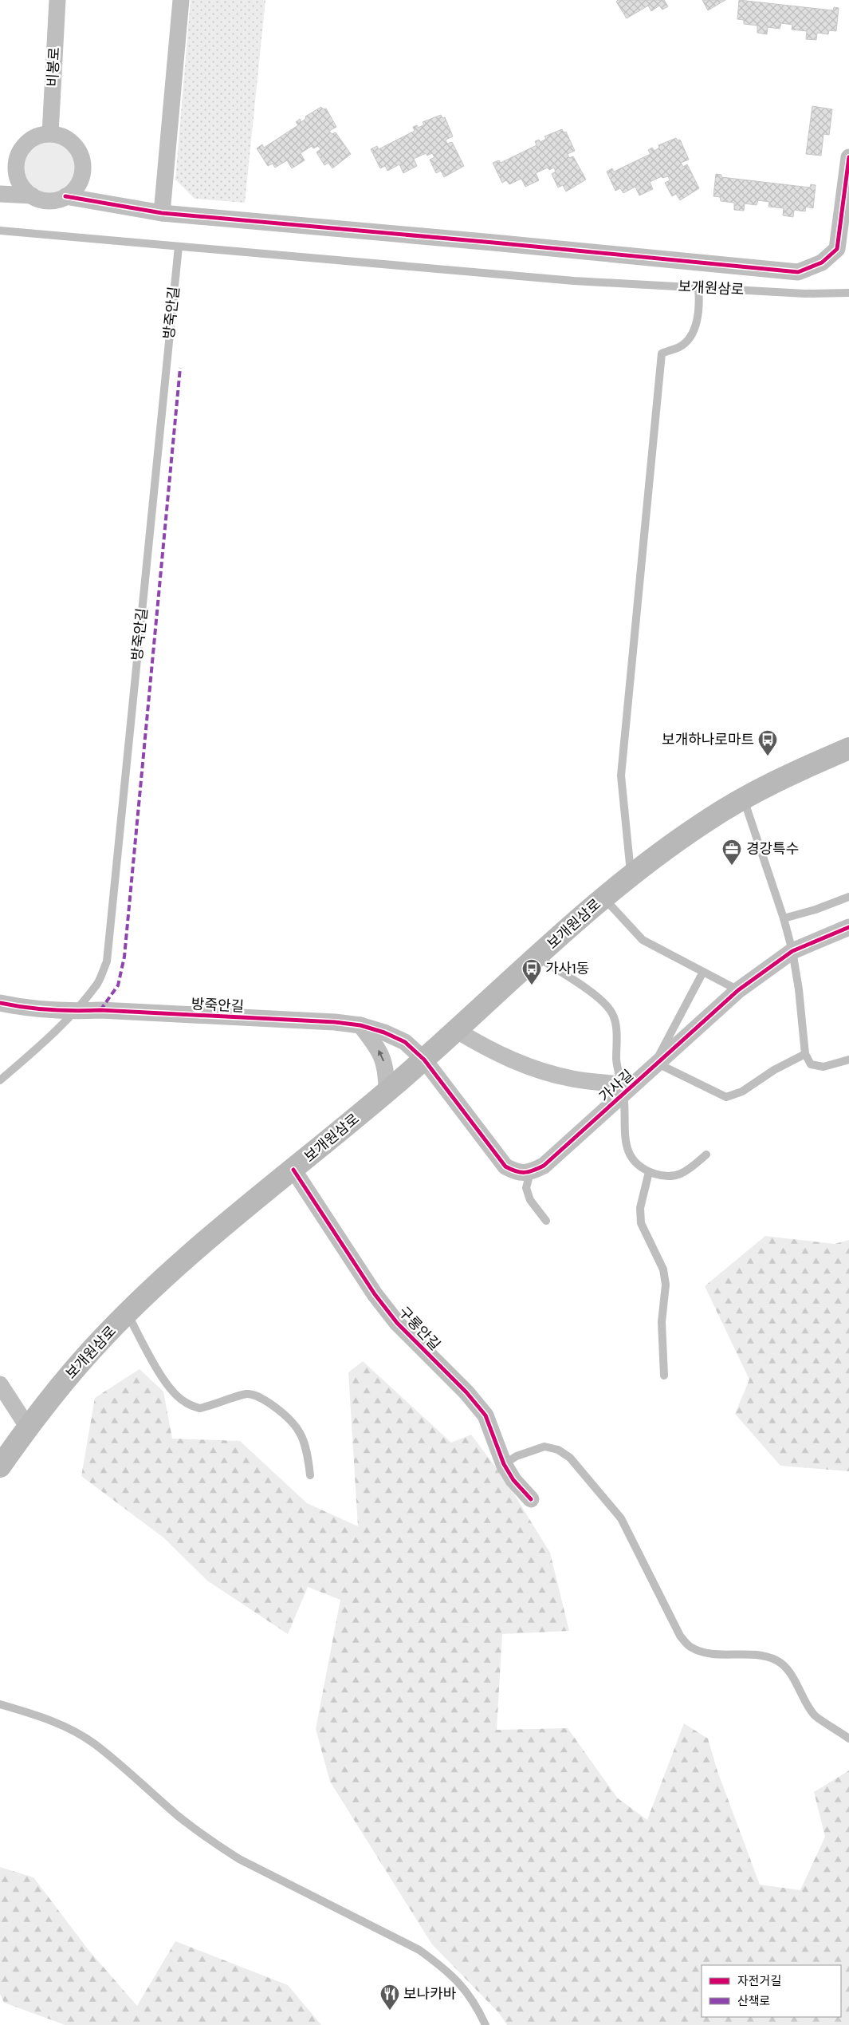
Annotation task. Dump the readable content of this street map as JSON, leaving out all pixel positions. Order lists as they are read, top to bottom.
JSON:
{
  "streets": {
    "main road": ["보개원삼로"],
    "street": [
      "비봉로",
      "방죽안길",
      "가사길",
      "구롱안길"
    ]
  },
  "crossings": [
    ["보개원삼로", "방죽안길"],
    ["보개원삼로", "구롱안길"]
  ],
  "places": {
    "bus stop": ["보개하나로마트", "가사1동"],
    "office": ["경강특수"],
    "restaurant": ["보나카바"]
  },
  "legend": ["자전거길", "산책로"]
}
